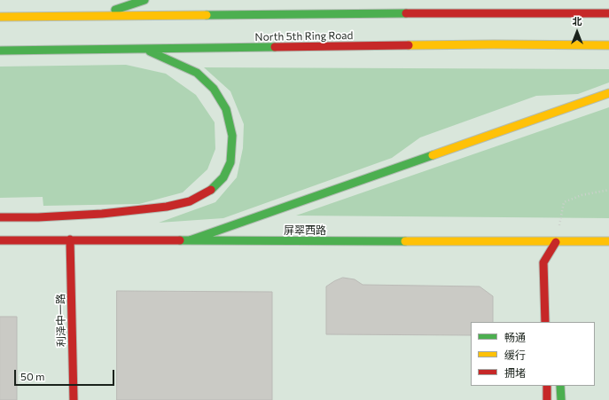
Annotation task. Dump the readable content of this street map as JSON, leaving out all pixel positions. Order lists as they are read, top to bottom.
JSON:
{
  "streets": {
    "main road": ["North 5th Ring Road", "屏翠西路", "利泽中一路"]
  },
  "crossings": [
    ["屏翠西路", "利泽中一路"]
  ],
  "legend": ["畅通", "缓行", "拥堵"],
  "scale_bar": "50 m",
  "north": "top"
}
